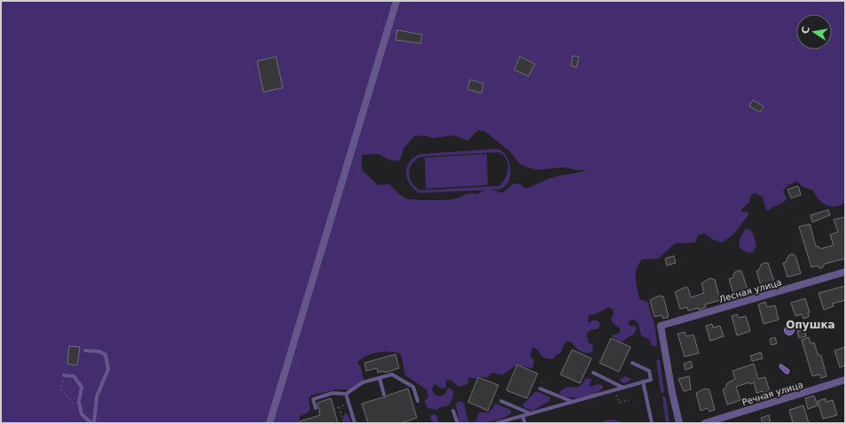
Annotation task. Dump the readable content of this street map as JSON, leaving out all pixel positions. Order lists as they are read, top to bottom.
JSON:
{
  "streets": {
    "street": ["Лесная улица", "Речная улица"]
  },
  "districts": ["Опушка"],
  "north": "left"
}
